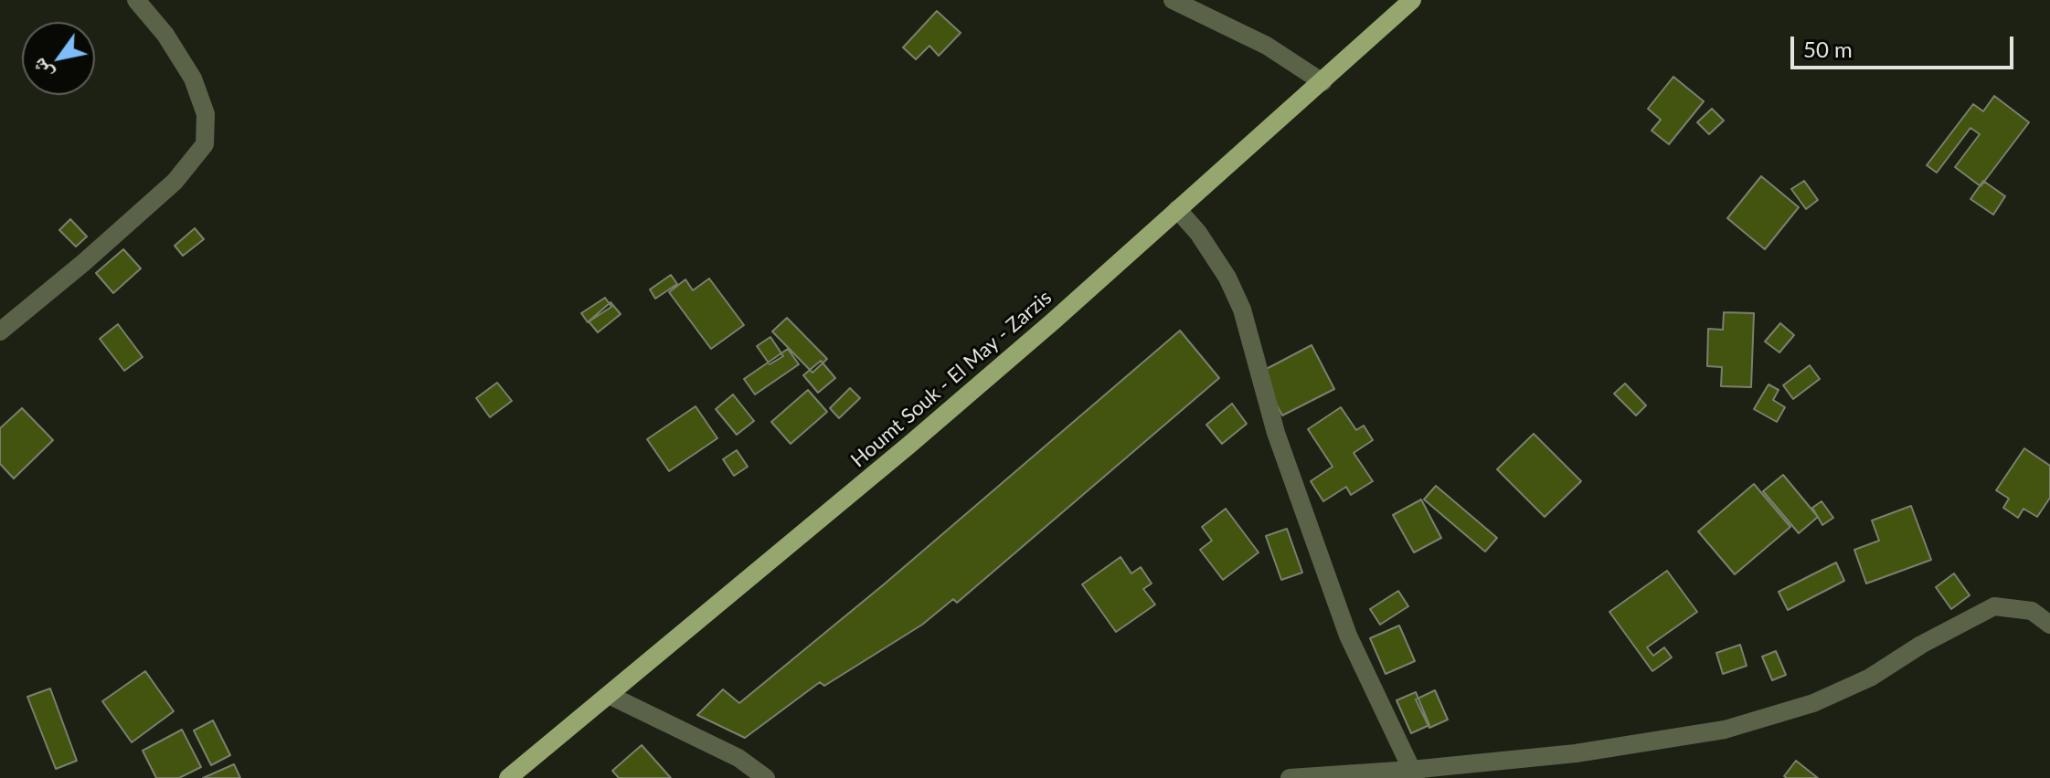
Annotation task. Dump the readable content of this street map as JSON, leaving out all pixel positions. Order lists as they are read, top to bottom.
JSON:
{
  "streets": {
    "main road": ["Houmt Souk - El May - Zarzis"]
  },
  "scale_bar": "50 m",
  "north": "bottom left"
}
